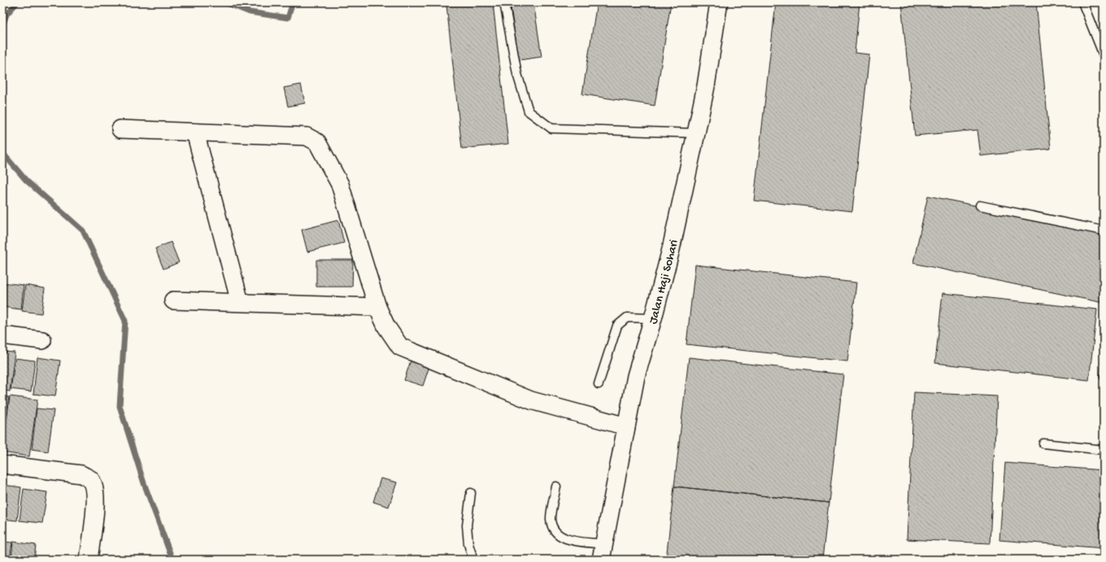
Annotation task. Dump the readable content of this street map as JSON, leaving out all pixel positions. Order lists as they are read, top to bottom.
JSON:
{
  "streets": {
    "street": ["Jalan Haji Sohari"]
  }
}
